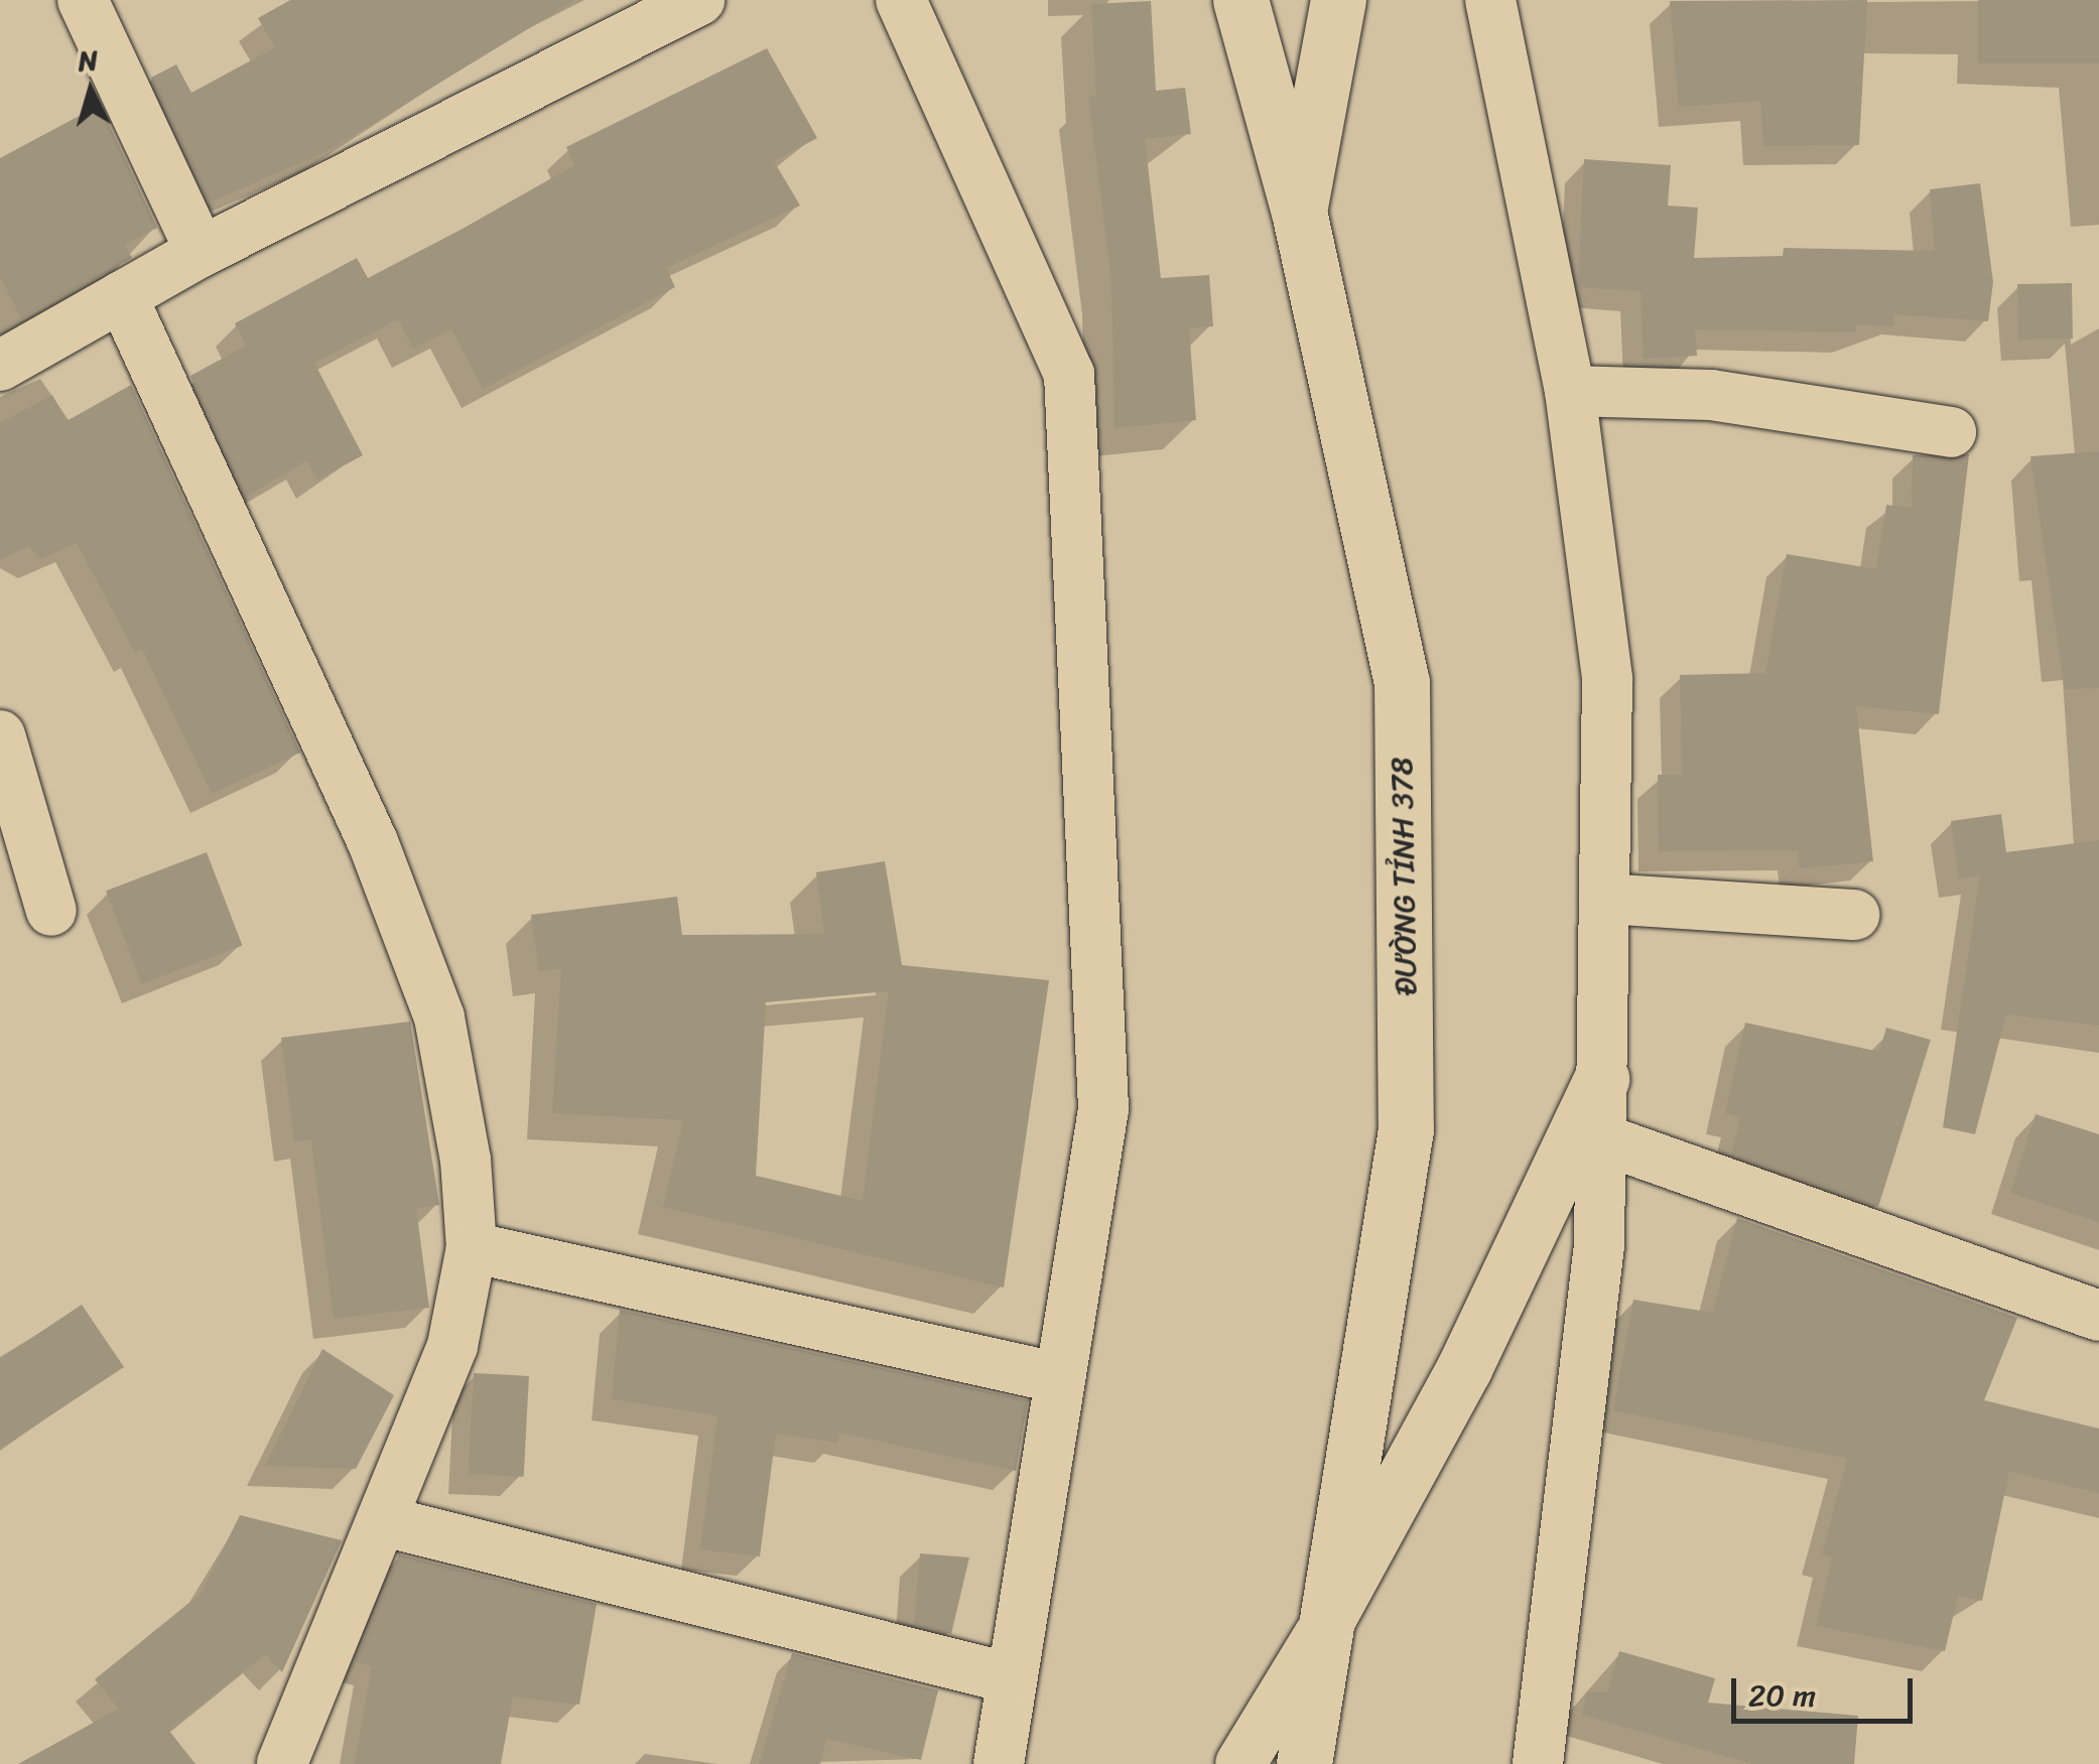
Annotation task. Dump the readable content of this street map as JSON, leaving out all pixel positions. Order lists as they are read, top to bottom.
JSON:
{
  "streets": {
    "main road": ["ĐƯỜNG TỈNH 378"]
  },
  "scale_bar": "20 m",
  "north": "top"
}
